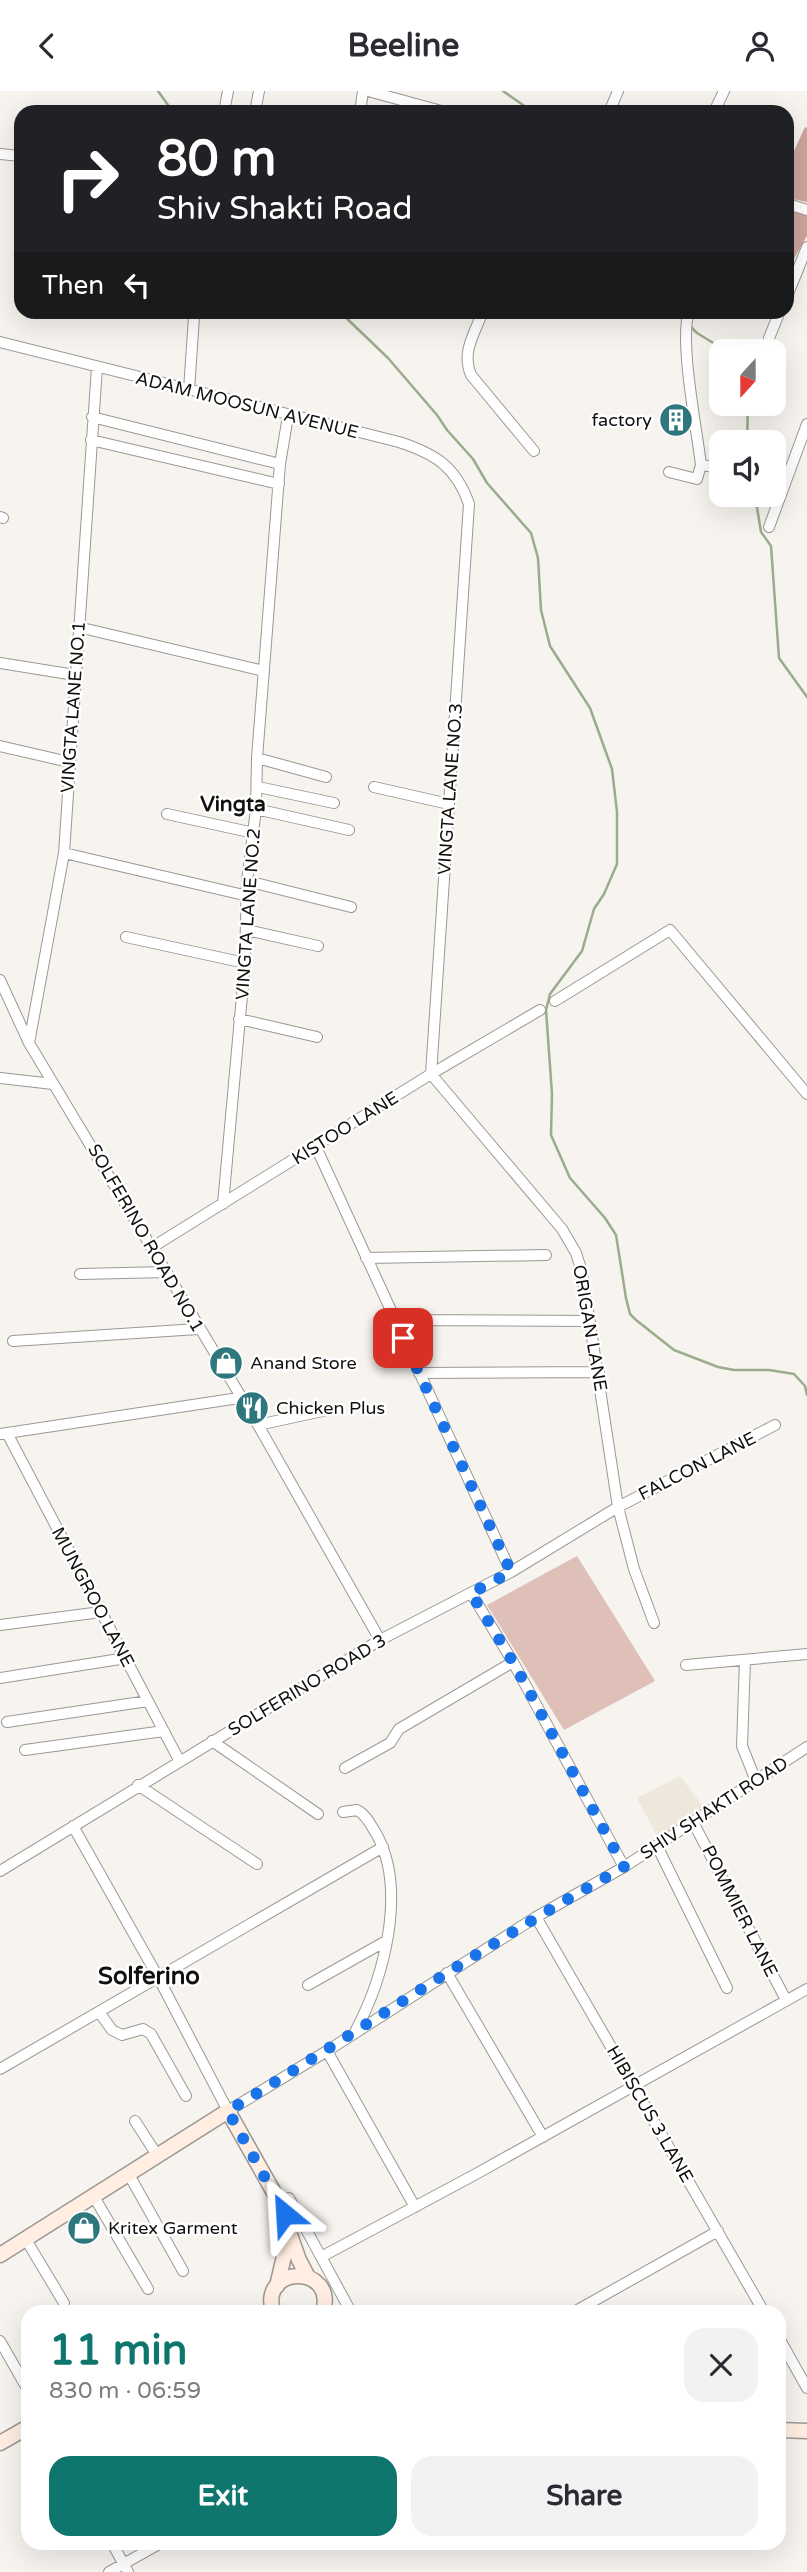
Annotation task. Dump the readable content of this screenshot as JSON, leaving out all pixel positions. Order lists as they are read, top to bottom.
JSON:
{
  "streets": {
    "street": [
      "ADAM MOOSUN AVENUE",
      "VINGTA LANE NO.1",
      "VINGTA LANE NO.3",
      "VINGTA LANE NO.2",
      "KISTOO LANE",
      "SOLFERINO ROAD NO.1",
      "ORIGAN LANE",
      "FALCON LANE",
      "MUNGROO LANE",
      "SOLFERINO ROAD 3",
      "SHIV SHAKTI ROAD",
      "POMMIER LANE",
      "HIBISCUS 3 LANE"
    ]
  },
  "crossings": [
    ["ADAM MOOSUN AVENUE", "VINGTA LANE NO.1"],
    ["ADAM MOOSUN AVENUE", "VINGTA LANE NO.3"],
    ["ADAM MOOSUN AVENUE", "VINGTA LANE NO.2"],
    ["VINGTA LANE NO.1", "SOLFERINO ROAD NO.1"],
    ["VINGTA LANE NO.3", "KISTOO LANE"],
    ["VINGTA LANE NO.3", "ORIGAN LANE"],
    ["VINGTA LANE NO.2", "KISTOO LANE"],
    ["KISTOO LANE", "SOLFERINO ROAD NO.1"],
    ["KISTOO LANE", "ORIGAN LANE"],
    ["SOLFERINO ROAD NO.1", "SOLFERINO ROAD 3"],
    ["ORIGAN LANE", "FALCON LANE"],
    ["ORIGAN LANE", "SOLFERINO ROAD 3"],
    ["FALCON LANE", "SOLFERINO ROAD 3"],
    ["MUNGROO LANE", "SOLFERINO ROAD 3"],
    ["SHIV SHAKTI ROAD", "POMMIER LANE"],
    ["SHIV SHAKTI ROAD", "HIBISCUS 3 LANE"]
  ],
  "districts": ["Vingta", "Solferino"],
  "places": {
    "building": ["factory"],
    "shop": ["Anand Store", "Kritex Garment"],
    "restaurant": ["Chicken Plus"]
  },
  "north": "bottom",
  "page": {
    "header": "Beeline",
    "turn": ["80 m", "Shiv Shakti Road"],
    "then": "Then",
    "heading": ["11 min", "830 m · 06:59"],
    "buttons": ["Exit", "Share"]
  }
}
